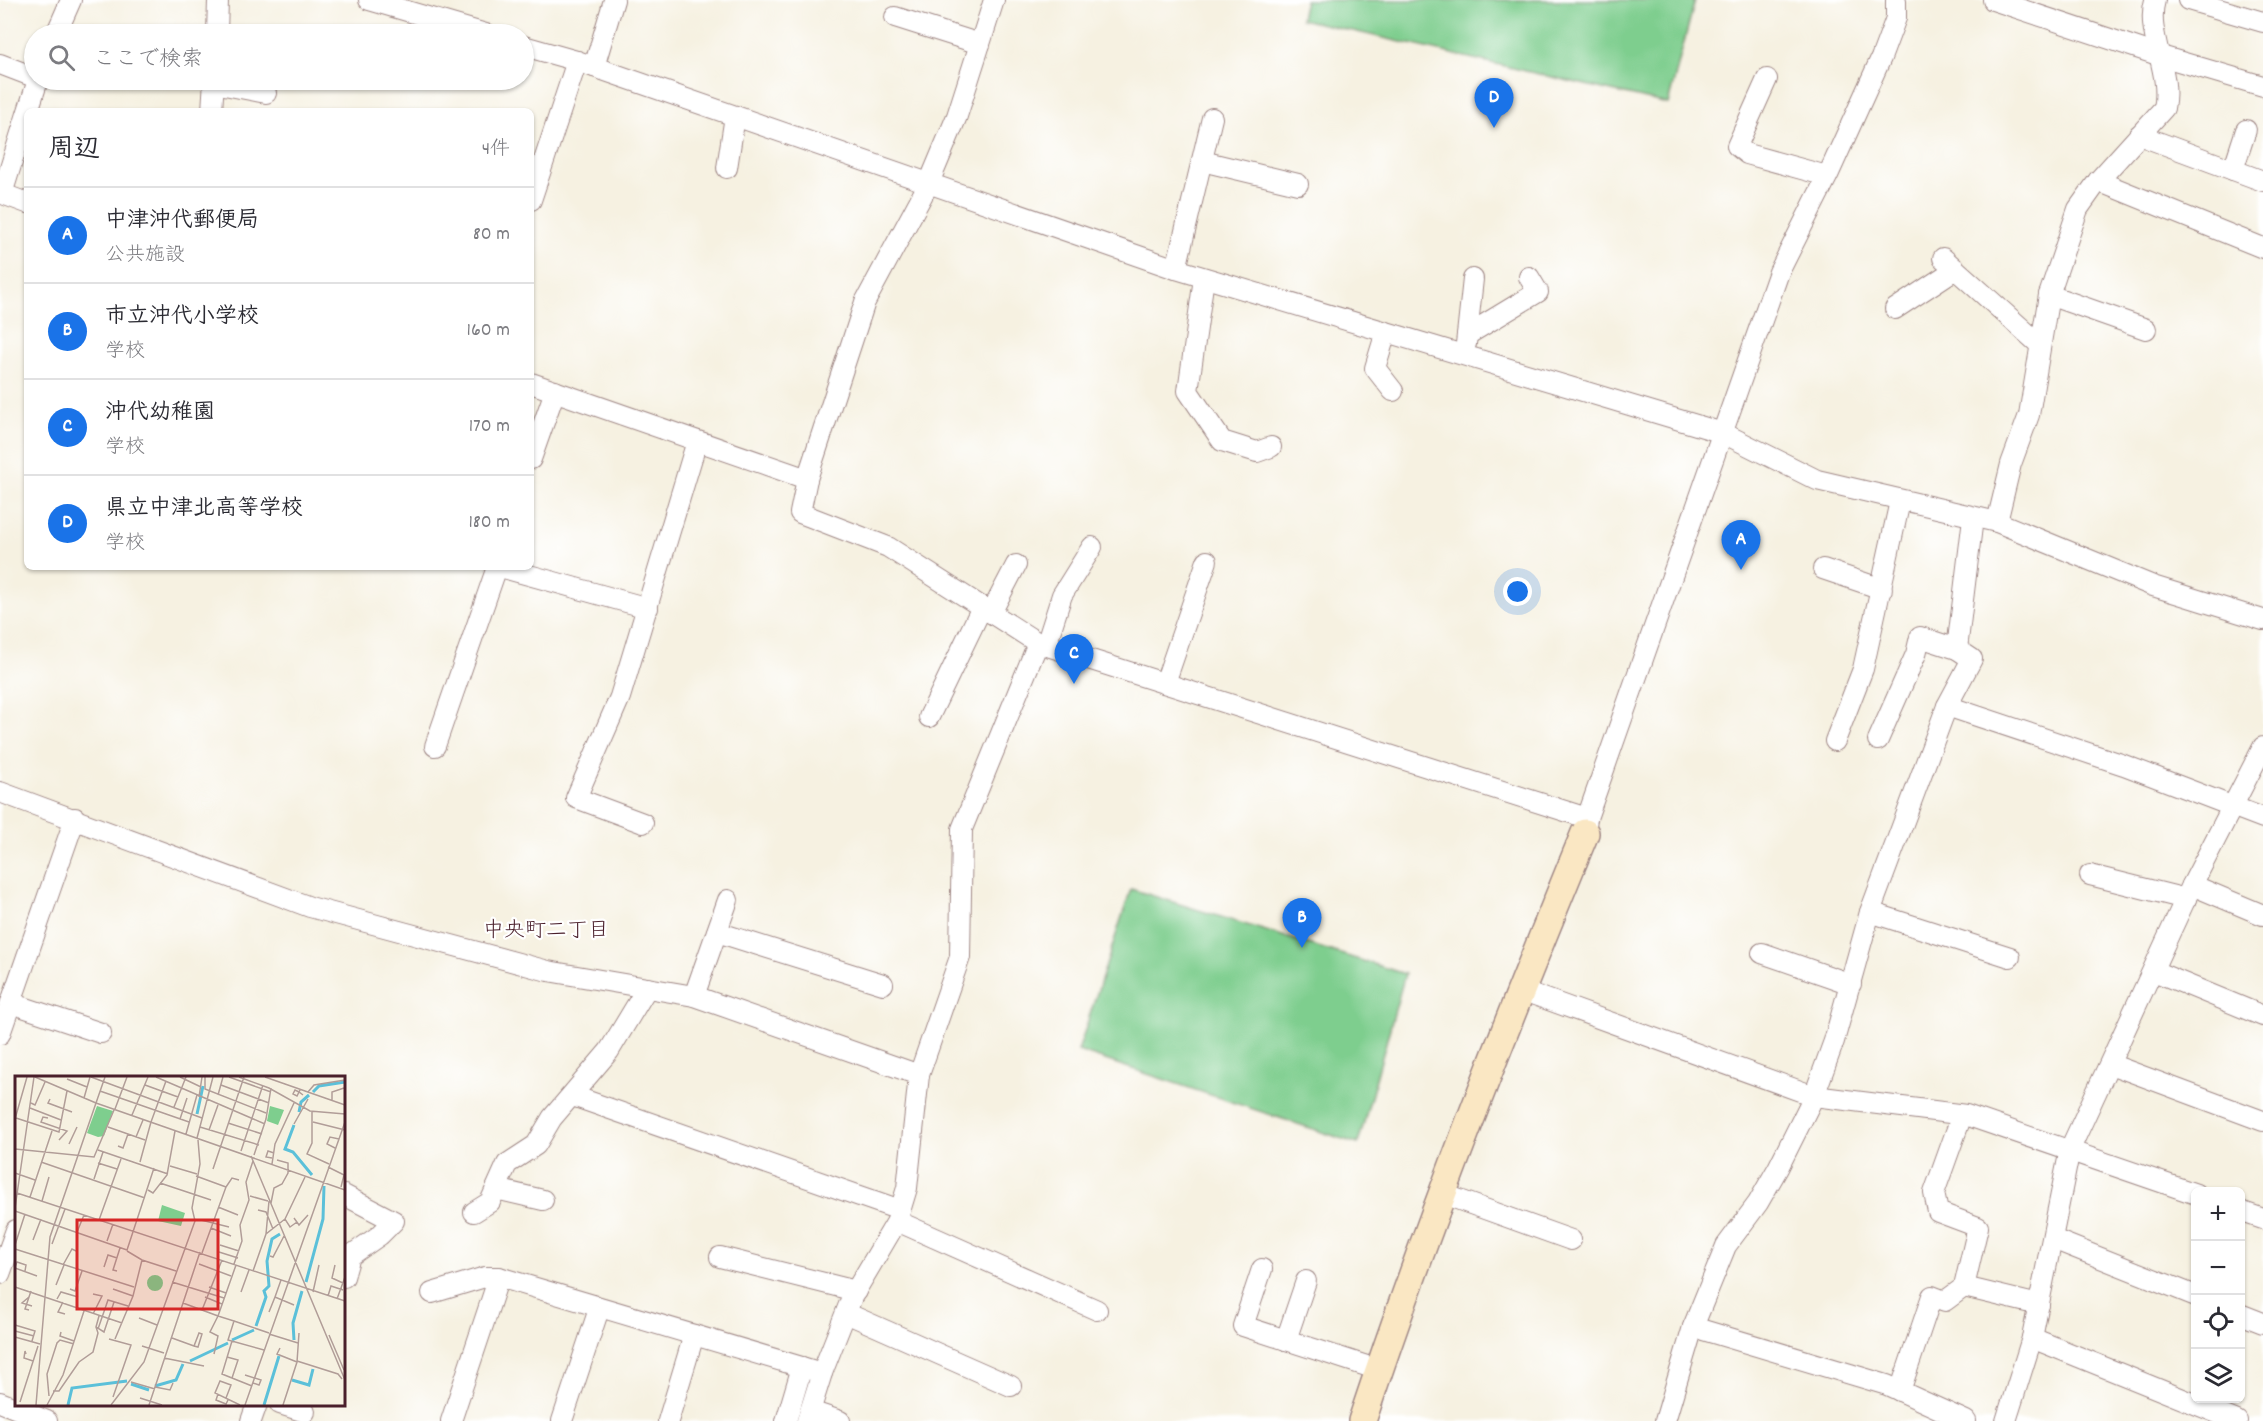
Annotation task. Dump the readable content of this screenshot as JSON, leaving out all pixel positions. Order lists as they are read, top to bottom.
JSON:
{
  "districts": ["中央町二丁目"],
  "page": {
    "search": "ここで検索",
    "pins": [
      "D",
      "A",
      "C",
      "B"
    ],
    "heading": ["周辺", "4件"],
    "list": [
      {
        "mark": "A",
        "name": "中津沖代郵便局",
        "note": "公共施設",
        "value": "80 m"
      },
      {
        "mark": "B",
        "name": "市立沖代小学校",
        "note": "学校",
        "value": "160 m"
      },
      {
        "mark": "C",
        "name": "沖代幼稚園",
        "note": "学校",
        "value": "170 m"
      },
      {
        "mark": "D",
        "name": "県立中津北高等学校",
        "note": "学校",
        "value": "180 m"
      }
    ],
    "map_buttons": ["+", "−"]
  }
}
